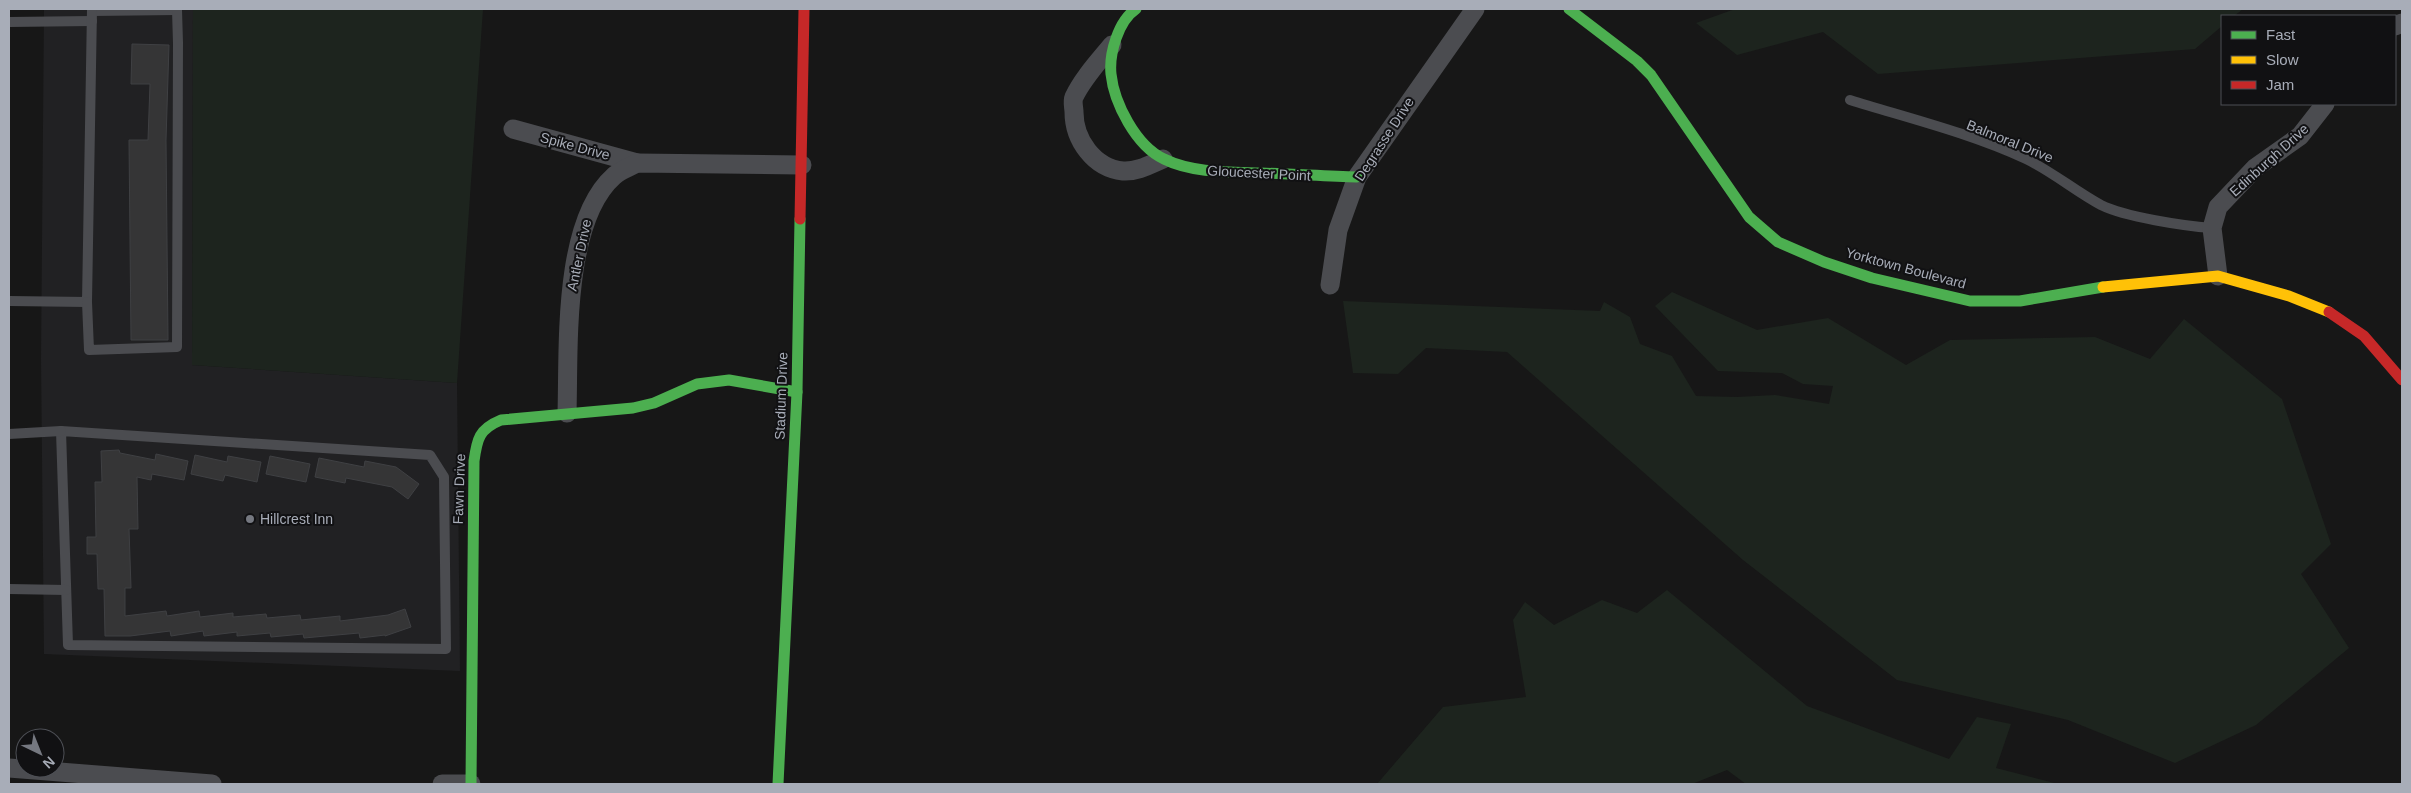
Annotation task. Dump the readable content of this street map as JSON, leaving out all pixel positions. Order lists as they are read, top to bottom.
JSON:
{
  "streets": {
    "street": [
      "Degrasse Drive",
      "Spike Drive",
      "Edinburgh Drive",
      "Gloucester Point",
      "Antler Drive",
      "Yorktown Boulevard",
      "Stadium Drive",
      "Fawn Drive"
    ],
    "lane": ["Balmoral Drive"]
  },
  "crossings": [
    ["Degrasse Drive", "Gloucester Point"],
    ["Balmoral Drive", "Edinburgh Drive"],
    ["Spike Drive", "Antler Drive"],
    ["Edinburgh Drive", "Yorktown Boulevard"],
    ["Antler Drive", "Fawn Drive"],
    ["Stadium Drive", "Fawn Drive"]
  ],
  "places": ["Hillcrest Inn"],
  "legend": ["Fast", "Slow", "Jam"],
  "north": "bottom right"
}
